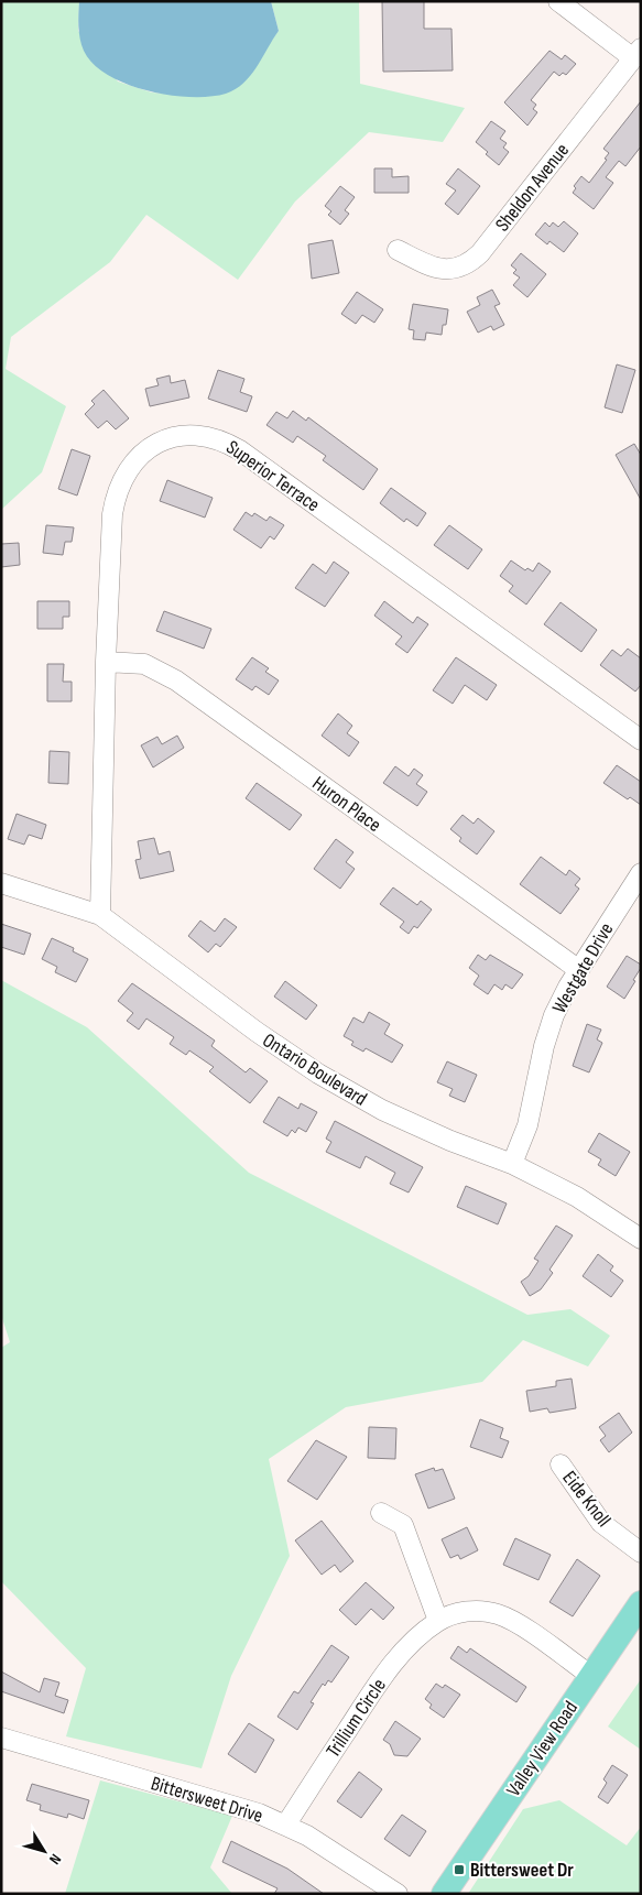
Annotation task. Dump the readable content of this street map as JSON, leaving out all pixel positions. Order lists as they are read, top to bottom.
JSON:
{
  "streets": {
    "main road": ["Valley View Road"],
    "street": [
      "Sheldon Avenue",
      "Superior Terrace",
      "Huron Place",
      "Westgate Drive",
      "Ontario Boulevard",
      "Eide Knoll",
      "Trillium Circle",
      "Bittersweet Drive"
    ]
  },
  "crossings": [
    ["Superior Terrace", "Huron Place"],
    ["Superior Terrace", "Ontario Boulevard"],
    ["Huron Place", "Westgate Drive"],
    ["Westgate Drive", "Ontario Boulevard"],
    ["Trillium Circle", "Valley View Road"],
    ["Trillium Circle", "Bittersweet Drive"]
  ],
  "places": {
    "transit": ["Bittersweet Dr"]
  },
  "north": "bottom right"
}
